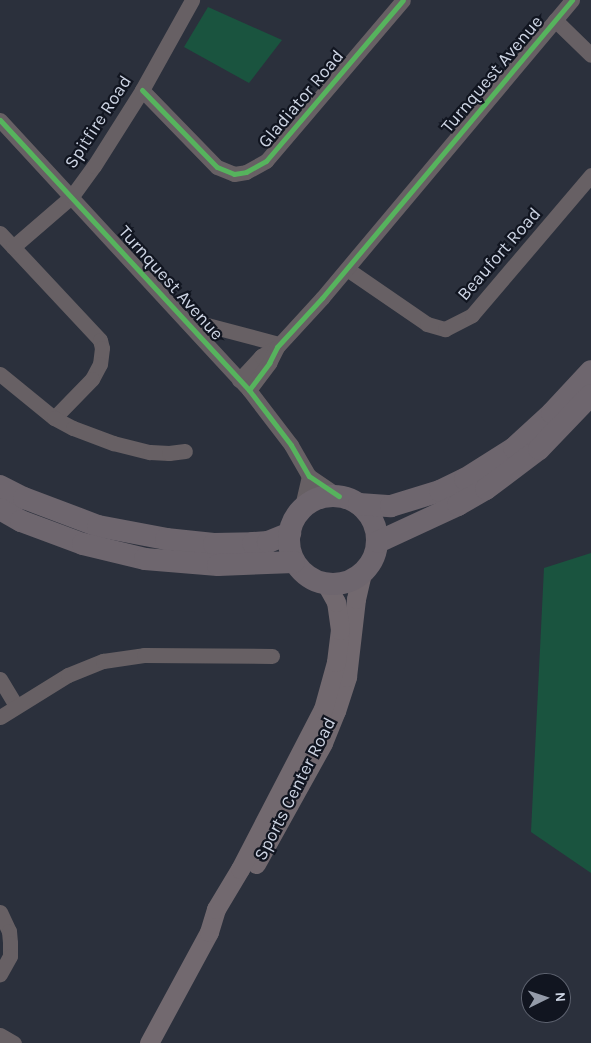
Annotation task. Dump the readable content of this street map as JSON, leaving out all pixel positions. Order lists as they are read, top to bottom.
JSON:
{
  "streets": {
    "main road": ["Sports Center Road"],
    "street": [
      "Turnquest Avenue",
      "Gladiator Road",
      "Spitfire Road",
      "Beaufort Road"
    ]
  },
  "crossings": [
    ["Turnquest Avenue", "Spitfire Road"],
    ["Turnquest Avenue", "Beaufort Road"],
    ["Gladiator Road", "Spitfire Road"]
  ],
  "north": "right"
}
